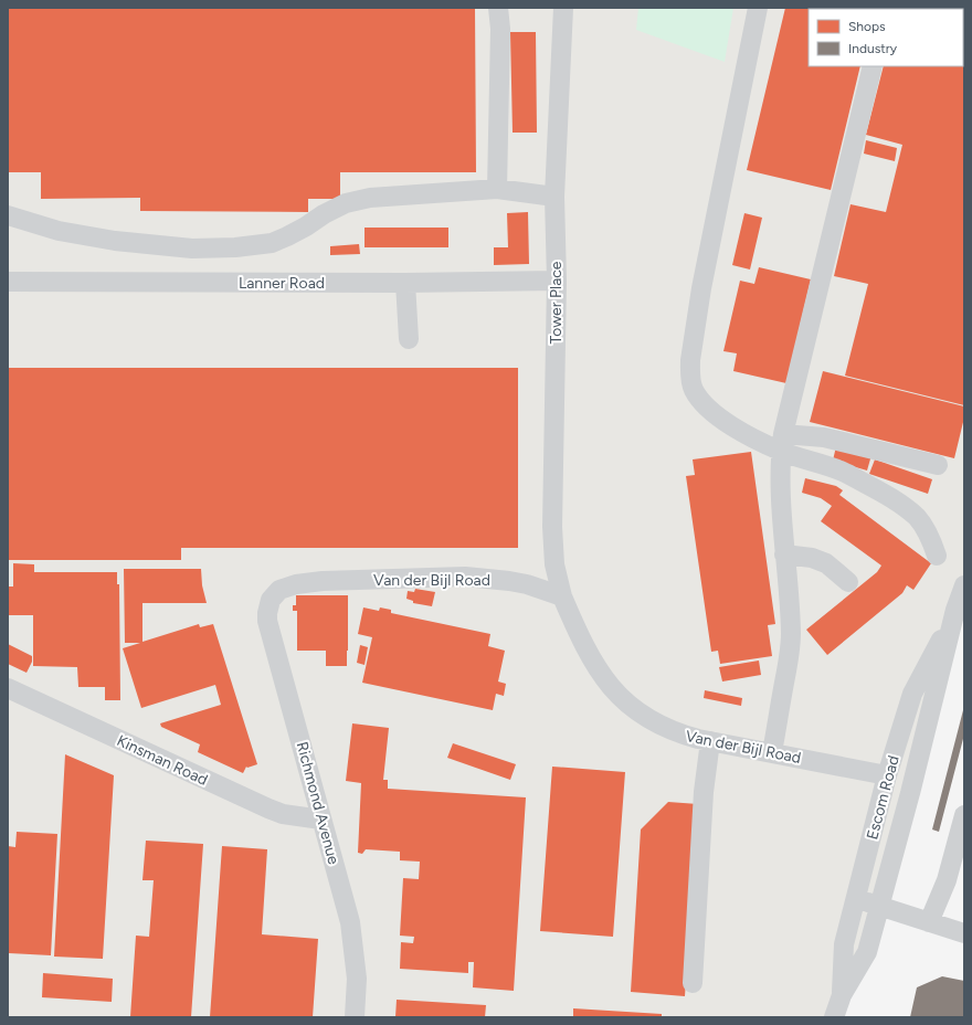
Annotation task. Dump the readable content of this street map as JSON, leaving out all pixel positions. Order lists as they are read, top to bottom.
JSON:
{
  "streets": {
    "street": [
      "Lanner Road",
      "Tower Place",
      "Van der Bijl Road",
      "Kinsman Road",
      "Escom Road",
      "Richmond Avenue"
    ]
  },
  "crossings": [
    ["Lanner Road", "Tower Place"],
    ["Tower Place", "Van der Bijl Road"],
    ["Van der Bijl Road", "Escom Road"],
    ["Van der Bijl Road", "Richmond Avenue"],
    ["Kinsman Road", "Richmond Avenue"]
  ],
  "legend": ["Shops", "Industry"]
}
